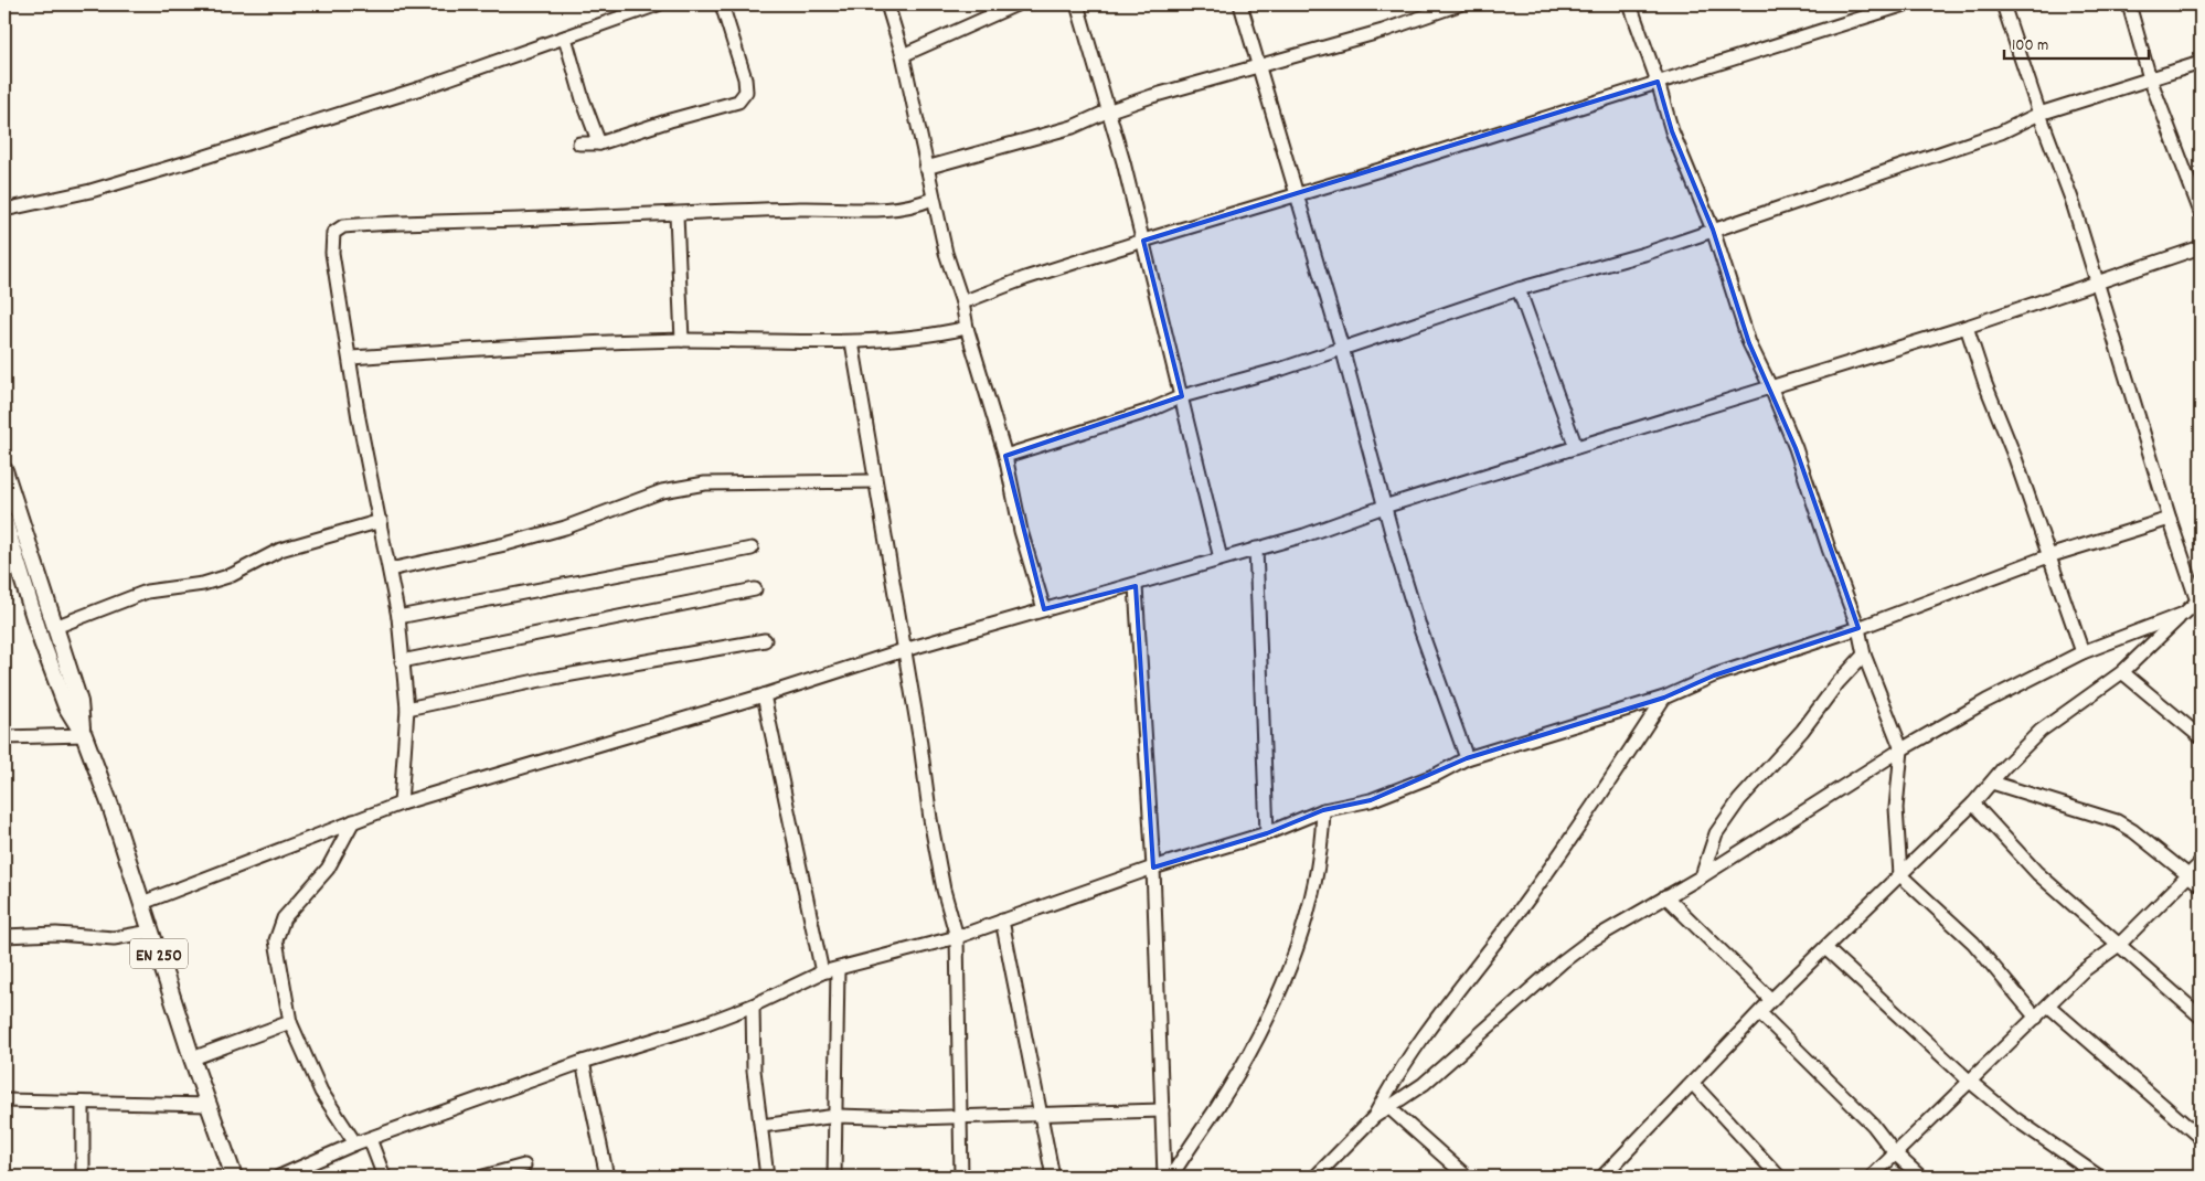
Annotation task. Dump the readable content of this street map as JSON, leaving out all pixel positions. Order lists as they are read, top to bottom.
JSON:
{
  "streets": {
    "main road": ["EN 250"]
  },
  "scale_bar": "100 m"
}
